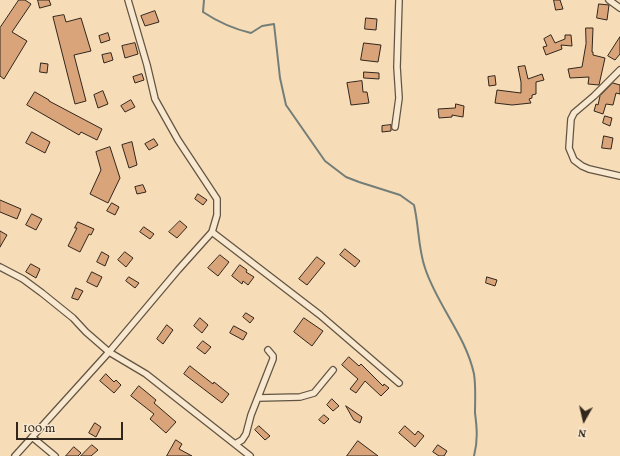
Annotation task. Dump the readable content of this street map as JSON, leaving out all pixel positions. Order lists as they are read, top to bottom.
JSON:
{
  "scale_bar": "100 m",
  "north": "bottom"
}
